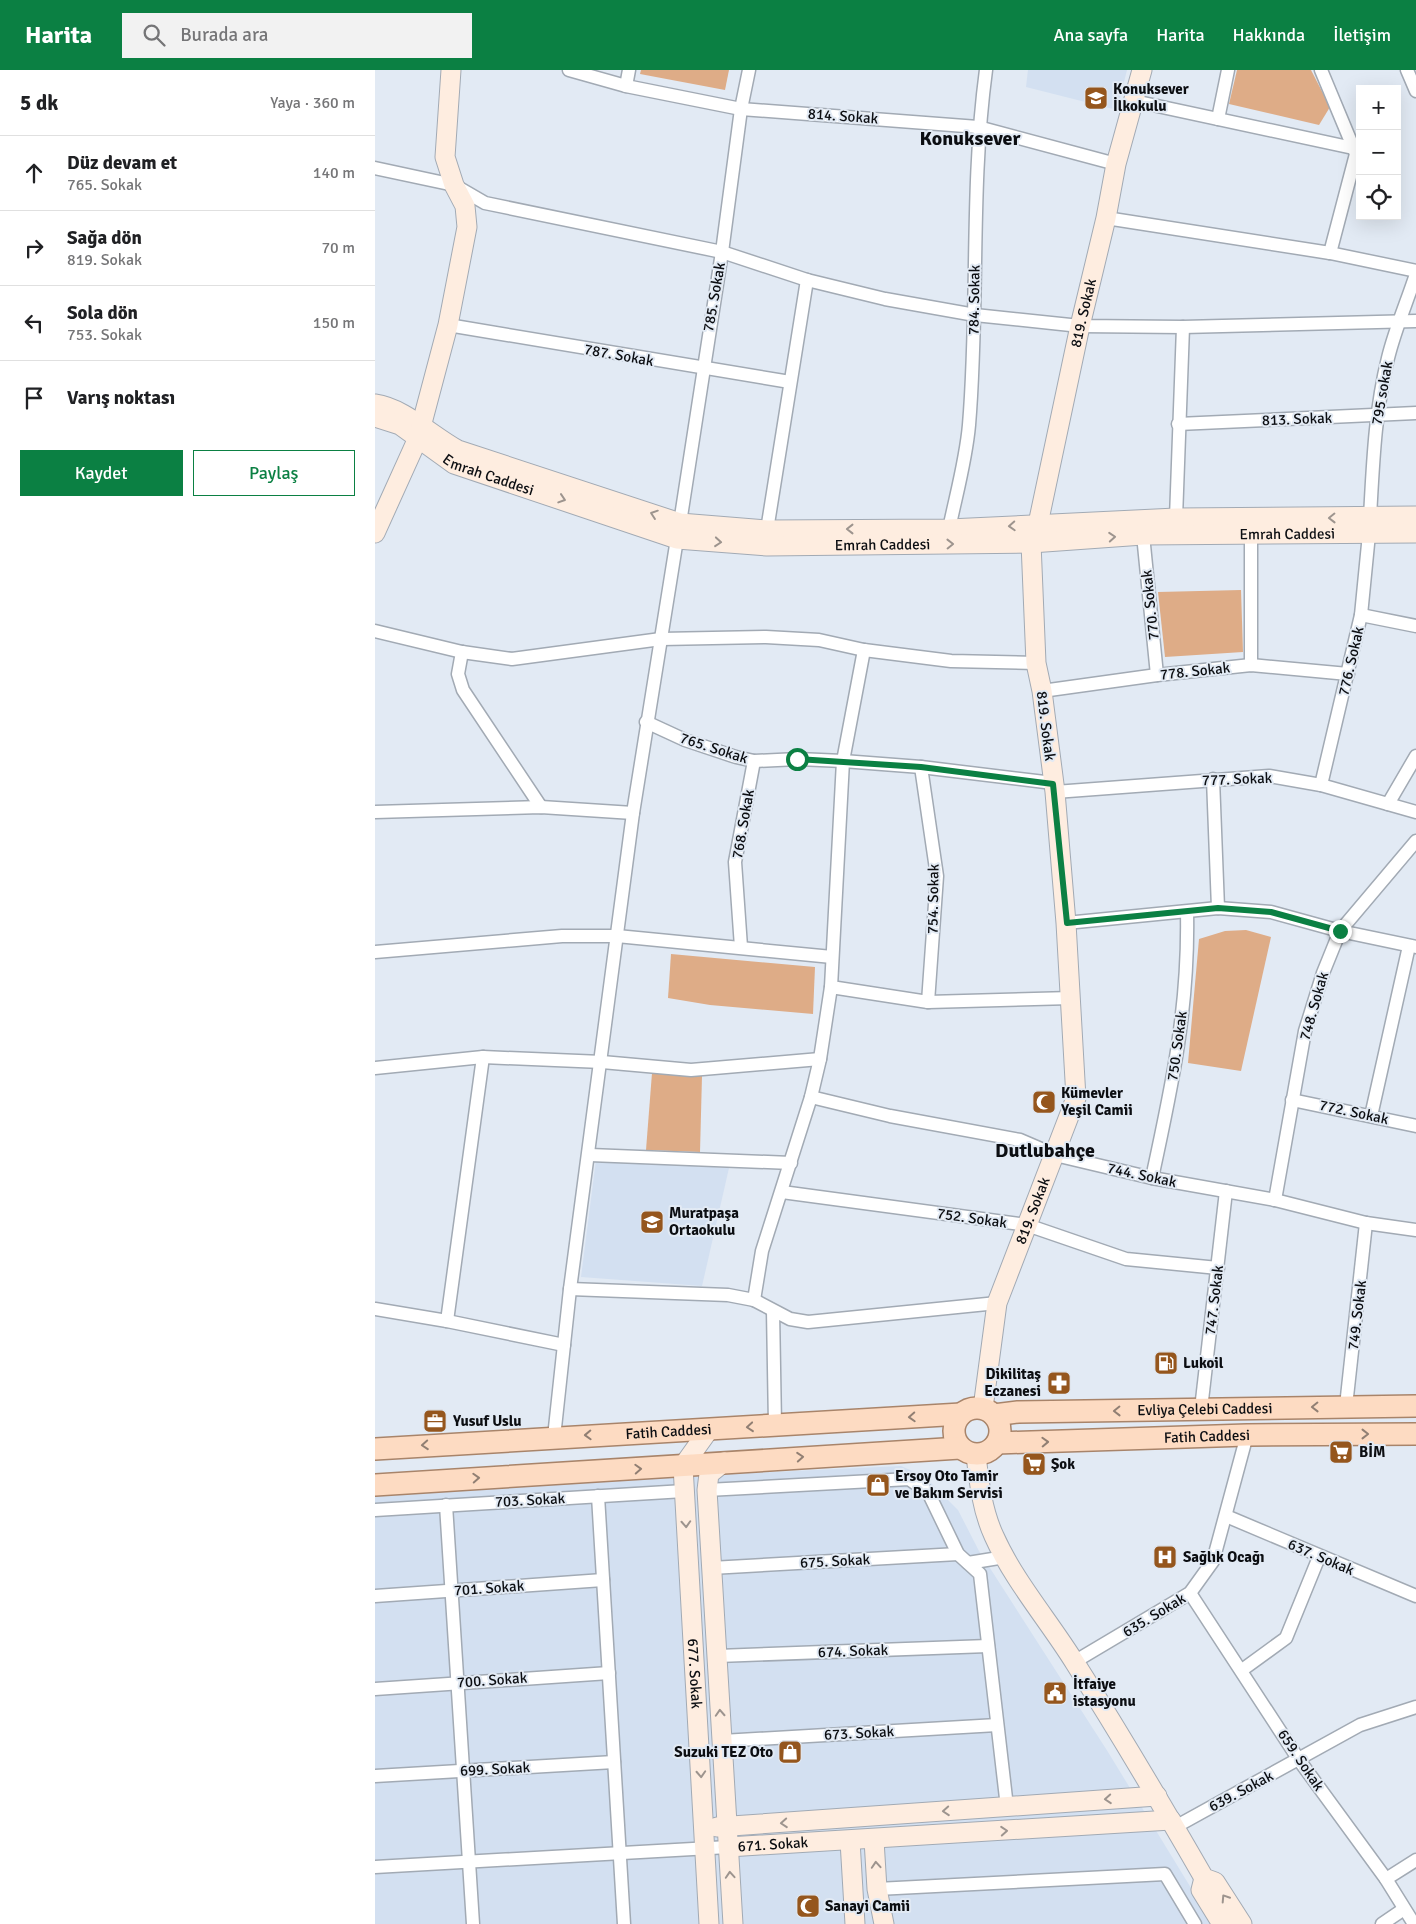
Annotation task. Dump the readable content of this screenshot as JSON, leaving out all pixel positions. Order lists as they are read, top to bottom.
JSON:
{
  "streets": {
    "main road": ["Evliya Çelebi Caddesi", "Fatih Caddesi"],
    "street": [
      "814. Sokak",
      "785. Sokak",
      "784. Sokak",
      "819. Sokak",
      "787. Sokak",
      "795 sokak",
      "813. Sokak",
      "Emrah Caddesi",
      "770. Sokak",
      "776. Sokak",
      "778. Sokak",
      "765. Sokak",
      "777. Sokak",
      "768. Sokak",
      "754. Sokak",
      "748. Sokak",
      "750. Sokak",
      "772. Sokak",
      "744. Sokak",
      "752. Sokak",
      "747. Sokak",
      "749. Sokak",
      "703. Sokak",
      "637. Sokak",
      "675. Sokak",
      "701. Sokak",
      "635. Sokak",
      "674. Sokak",
      "677. Sokak",
      "700. Sokak",
      "673. Sokak",
      "659. Sokak",
      "699. Sokak",
      "639. Sokak",
      "671. Sokak"
    ]
  },
  "crossings": [
    ["814. Sokak", "785. Sokak"],
    ["814. Sokak", "784. Sokak"],
    ["814. Sokak", "819. Sokak"],
    ["785. Sokak", "787. Sokak"],
    ["785. Sokak", "Emrah Caddesi"],
    ["785. Sokak", "765. Sokak"],
    ["785. Sokak", "Fatih Caddesi"],
    ["784. Sokak", "Emrah Caddesi"],
    ["819. Sokak", "Emrah Caddesi"],
    ["819. Sokak", "778. Sokak"],
    ["819. Sokak", "765. Sokak"],
    ["819. Sokak", "777. Sokak"],
    ["819. Sokak", "744. Sokak"],
    ["819. Sokak", "752. Sokak"],
    ["819. Sokak", "Evliya Çelebi Caddesi"],
    ["819. Sokak", "Fatih Caddesi"],
    ["795 sokak", "813. Sokak"],
    ["795 sokak", "Emrah Caddesi"],
    ["795 sokak", "776. Sokak"],
    ["Emrah Caddesi", "770. Sokak"],
    ["Emrah Caddesi", "776. Sokak"],
    ["770. Sokak", "778. Sokak"],
    ["776. Sokak", "778. Sokak"],
    ["776. Sokak", "777. Sokak"],
    ["765. Sokak", "777. Sokak"],
    ["765. Sokak", "768. Sokak"],
    ["765. Sokak", "754. Sokak"],
    ["748. Sokak", "772. Sokak"],
    ["748. Sokak", "744. Sokak"],
    ["750. Sokak", "744. Sokak"],
    ["744. Sokak", "747. Sokak"],
    ["744. Sokak", "749. Sokak"],
    ["752. Sokak", "747. Sokak"],
    ["747. Sokak", "Evliya Çelebi Caddesi"],
    ["749. Sokak", "Evliya Çelebi Caddesi"],
    ["Evliya Çelebi Caddesi", "Fatih Caddesi"],
    ["Fatih Caddesi", "635. Sokak"],
    ["703. Sokak", "677. Sokak"],
    ["637. Sokak", "635. Sokak"],
    ["675. Sokak", "677. Sokak"],
    ["635. Sokak", "659. Sokak"],
    ["674. Sokak", "677. Sokak"],
    ["677. Sokak", "673. Sokak"],
    ["677. Sokak", "671. Sokak"],
    ["659. Sokak", "639. Sokak"],
    ["639. Sokak", "671. Sokak"]
  ],
  "one_way": ["Evliya Çelebi Caddesi"],
  "districts": ["Konuksever", "Dutlubahçe"],
  "places": {
    "school or university": ["Konuksever İlkokulu", "Muratpaşa Ortaokulu"],
    "mosque": ["Kümevler Yeşil Camii", "Sanayi Camii"],
    "fuel station": ["Lukoil"],
    "pharmacy": ["Dikilitaş Eczanesi"],
    "office": ["Yusuf Uslu"],
    "supermarket": ["BİM", "Şok"],
    "shop": ["Ersoy Oto Tamir ve Bakım Servisi", "Suzuki TEZ Oto"],
    "hospital": ["Sağlık Ocağı"],
    "public building": ["İtfaiye istasyonu"]
  },
  "page": {
    "header": "Harita",
    "search": "Burada ara",
    "nav": [
      "Ana sayfa",
      "Harita",
      "Hakkında",
      "İletişim"
    ],
    "heading": ["5 dk", "Yaya · 360 m"],
    "map_buttons": ["+", "−"],
    "list": [
      ["Düz devam et", "765. Sokak", "140 m"],
      ["Sağa dön", "819. Sokak", "70 m"],
      ["Sola dön", "753. Sokak", "150 m"],
      "Varış noktası"
    ],
    "buttons": ["Kaydet", "Paylaş"]
  }
}
